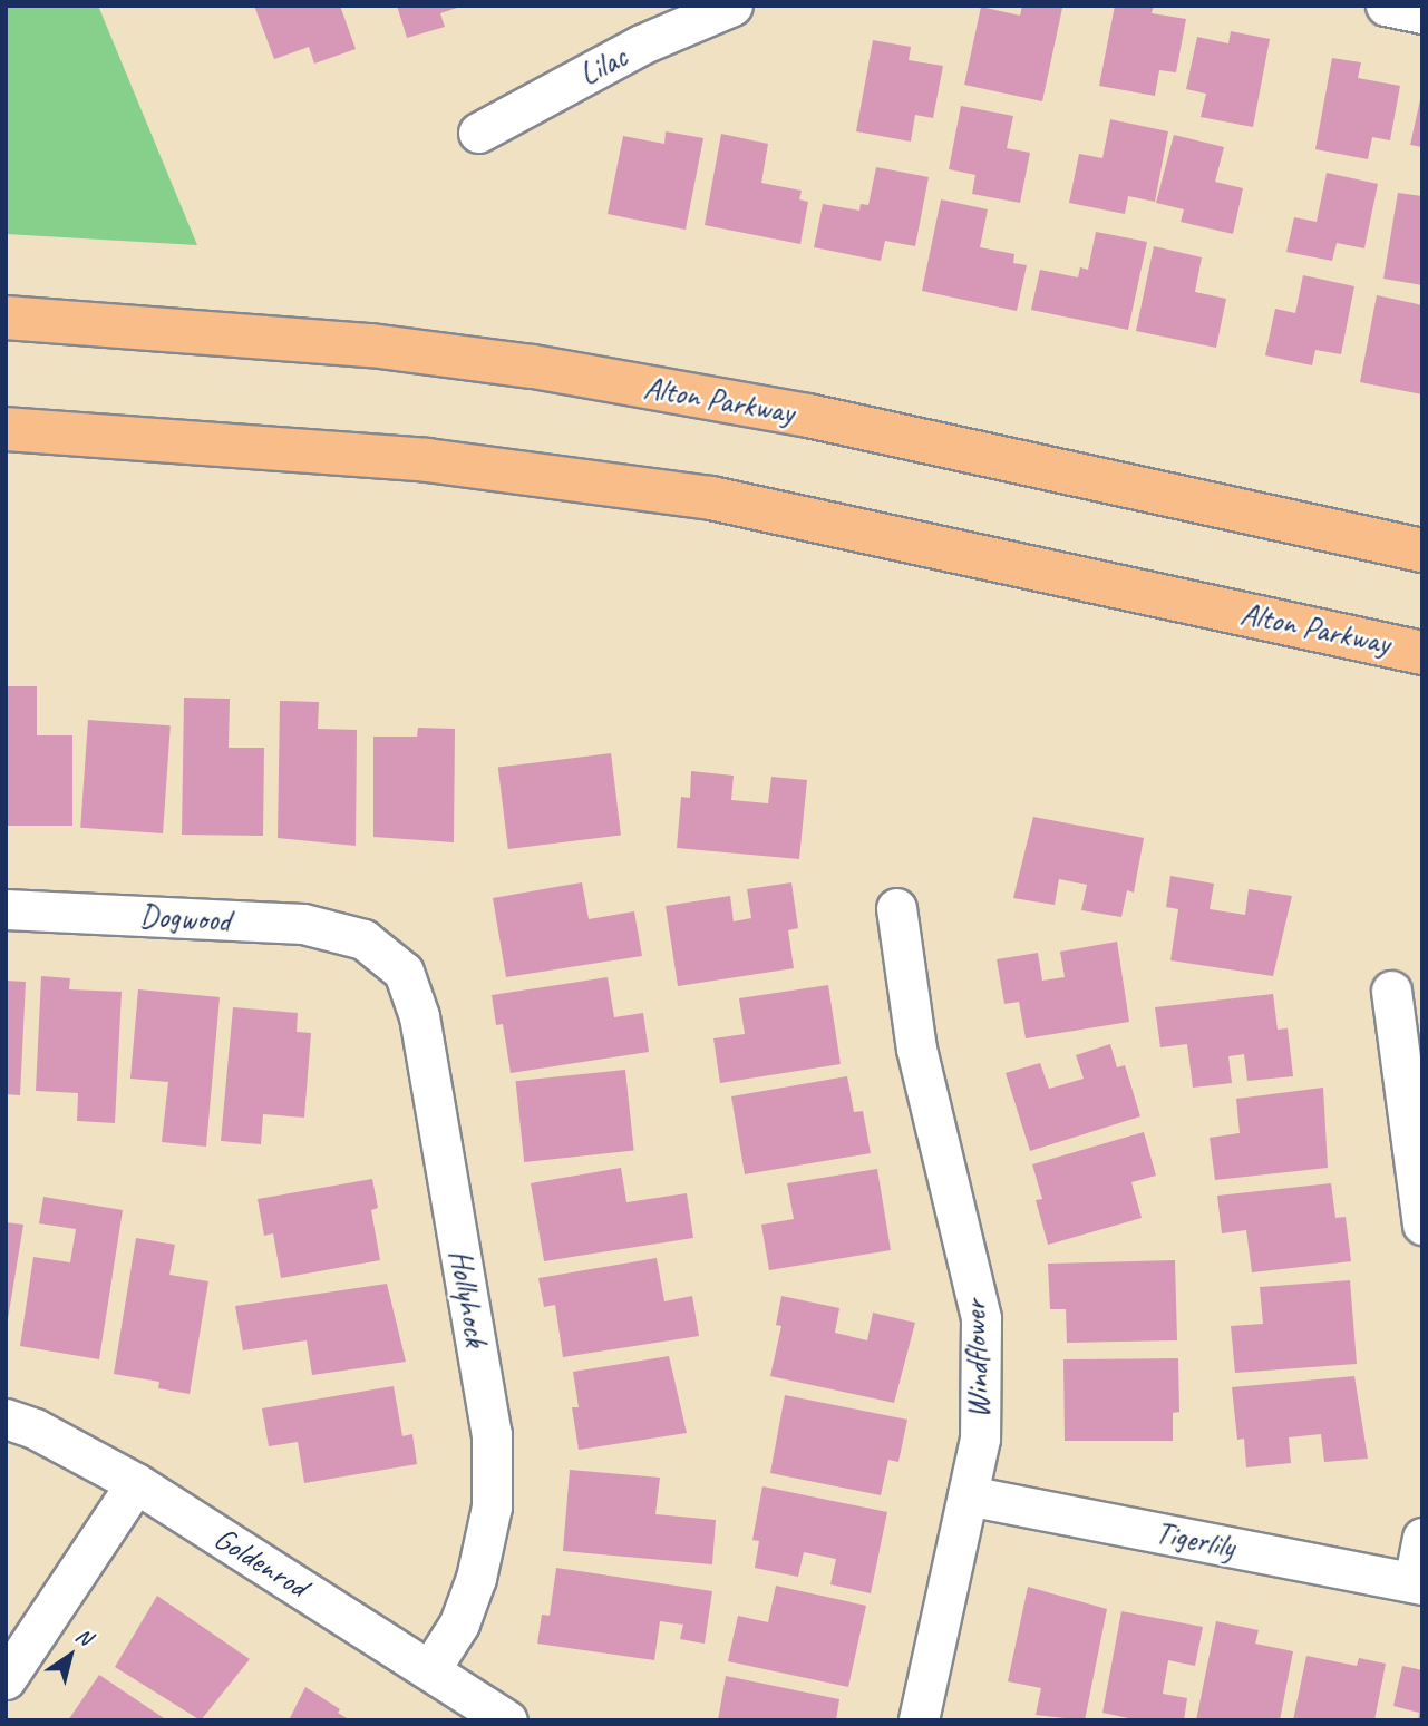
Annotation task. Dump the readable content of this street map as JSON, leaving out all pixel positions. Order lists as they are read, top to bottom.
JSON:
{
  "streets": {
    "main road": ["Alton Parkway"],
    "street": [
      "Lilac",
      "Dogwood",
      "Hollyhock",
      "Windflower",
      "Tigerlily",
      "Goldenrod"
    ]
  },
  "crossings": [
    ["Dogwood", "Hollyhock"],
    ["Hollyhock", "Goldenrod"],
    ["Windflower", "Tigerlily"]
  ],
  "north": "top right"
}
